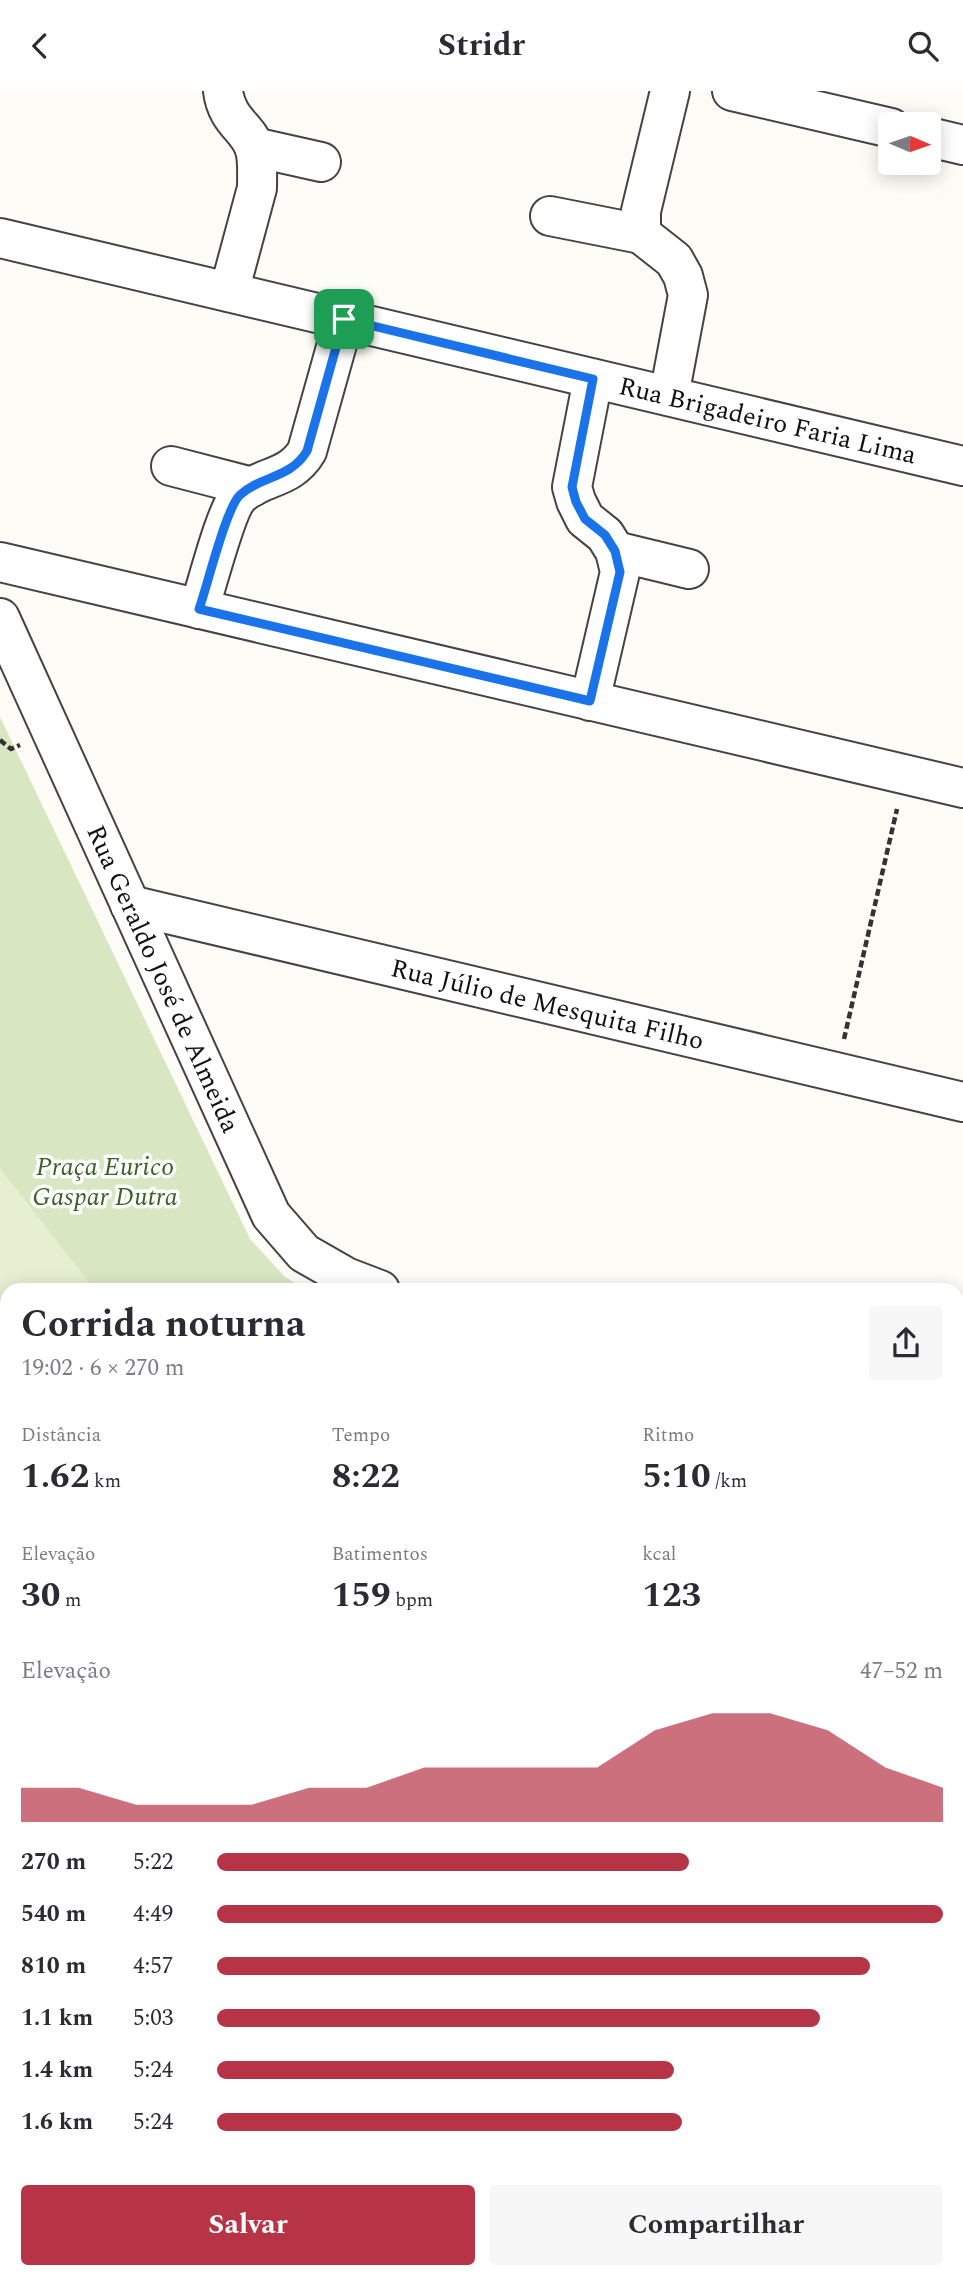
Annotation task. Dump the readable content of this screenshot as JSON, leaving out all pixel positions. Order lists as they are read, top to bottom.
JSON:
{
  "streets": {
    "street": ["Rua Brigadeiro Faria Lima", "Rua Geraldo José de Almeida", "Rua Júlio de Mesquita Filho"]
  },
  "crossings": [
    ["Rua Geraldo José de Almeida", "Rua Júlio de Mesquita Filho"]
  ],
  "parks": ["Praça Eurico Gaspar Dutra"],
  "north": "right",
  "page": {
    "header": "Stridr",
    "heading": ["Corrida noturna", "19:02 · 6 × 270 m"],
    "stats": [
      ["Distância", "1.62 km"],
      ["Tempo", "8:22"],
      ["Ritmo", "5:10 /km"],
      ["Elevação", "30 m"],
      ["Batimentos", "159 bpm"],
      ["kcal", "123"]
    ],
    "chart": ["Elevação", "47–52 m"],
    "list": [
      {
        "name": "270 m",
        "note": "5:22"
      },
      {
        "name": "540 m",
        "note": "4:49"
      },
      {
        "name": "810 m",
        "note": "4:57"
      },
      {
        "name": "1.1 km",
        "note": "5:03"
      },
      {
        "name": "1.4 km",
        "note": "5:24"
      },
      {
        "name": "1.6 km",
        "note": "5:24"
      }
    ],
    "buttons": ["Salvar", "Compartilhar"]
  }
}
